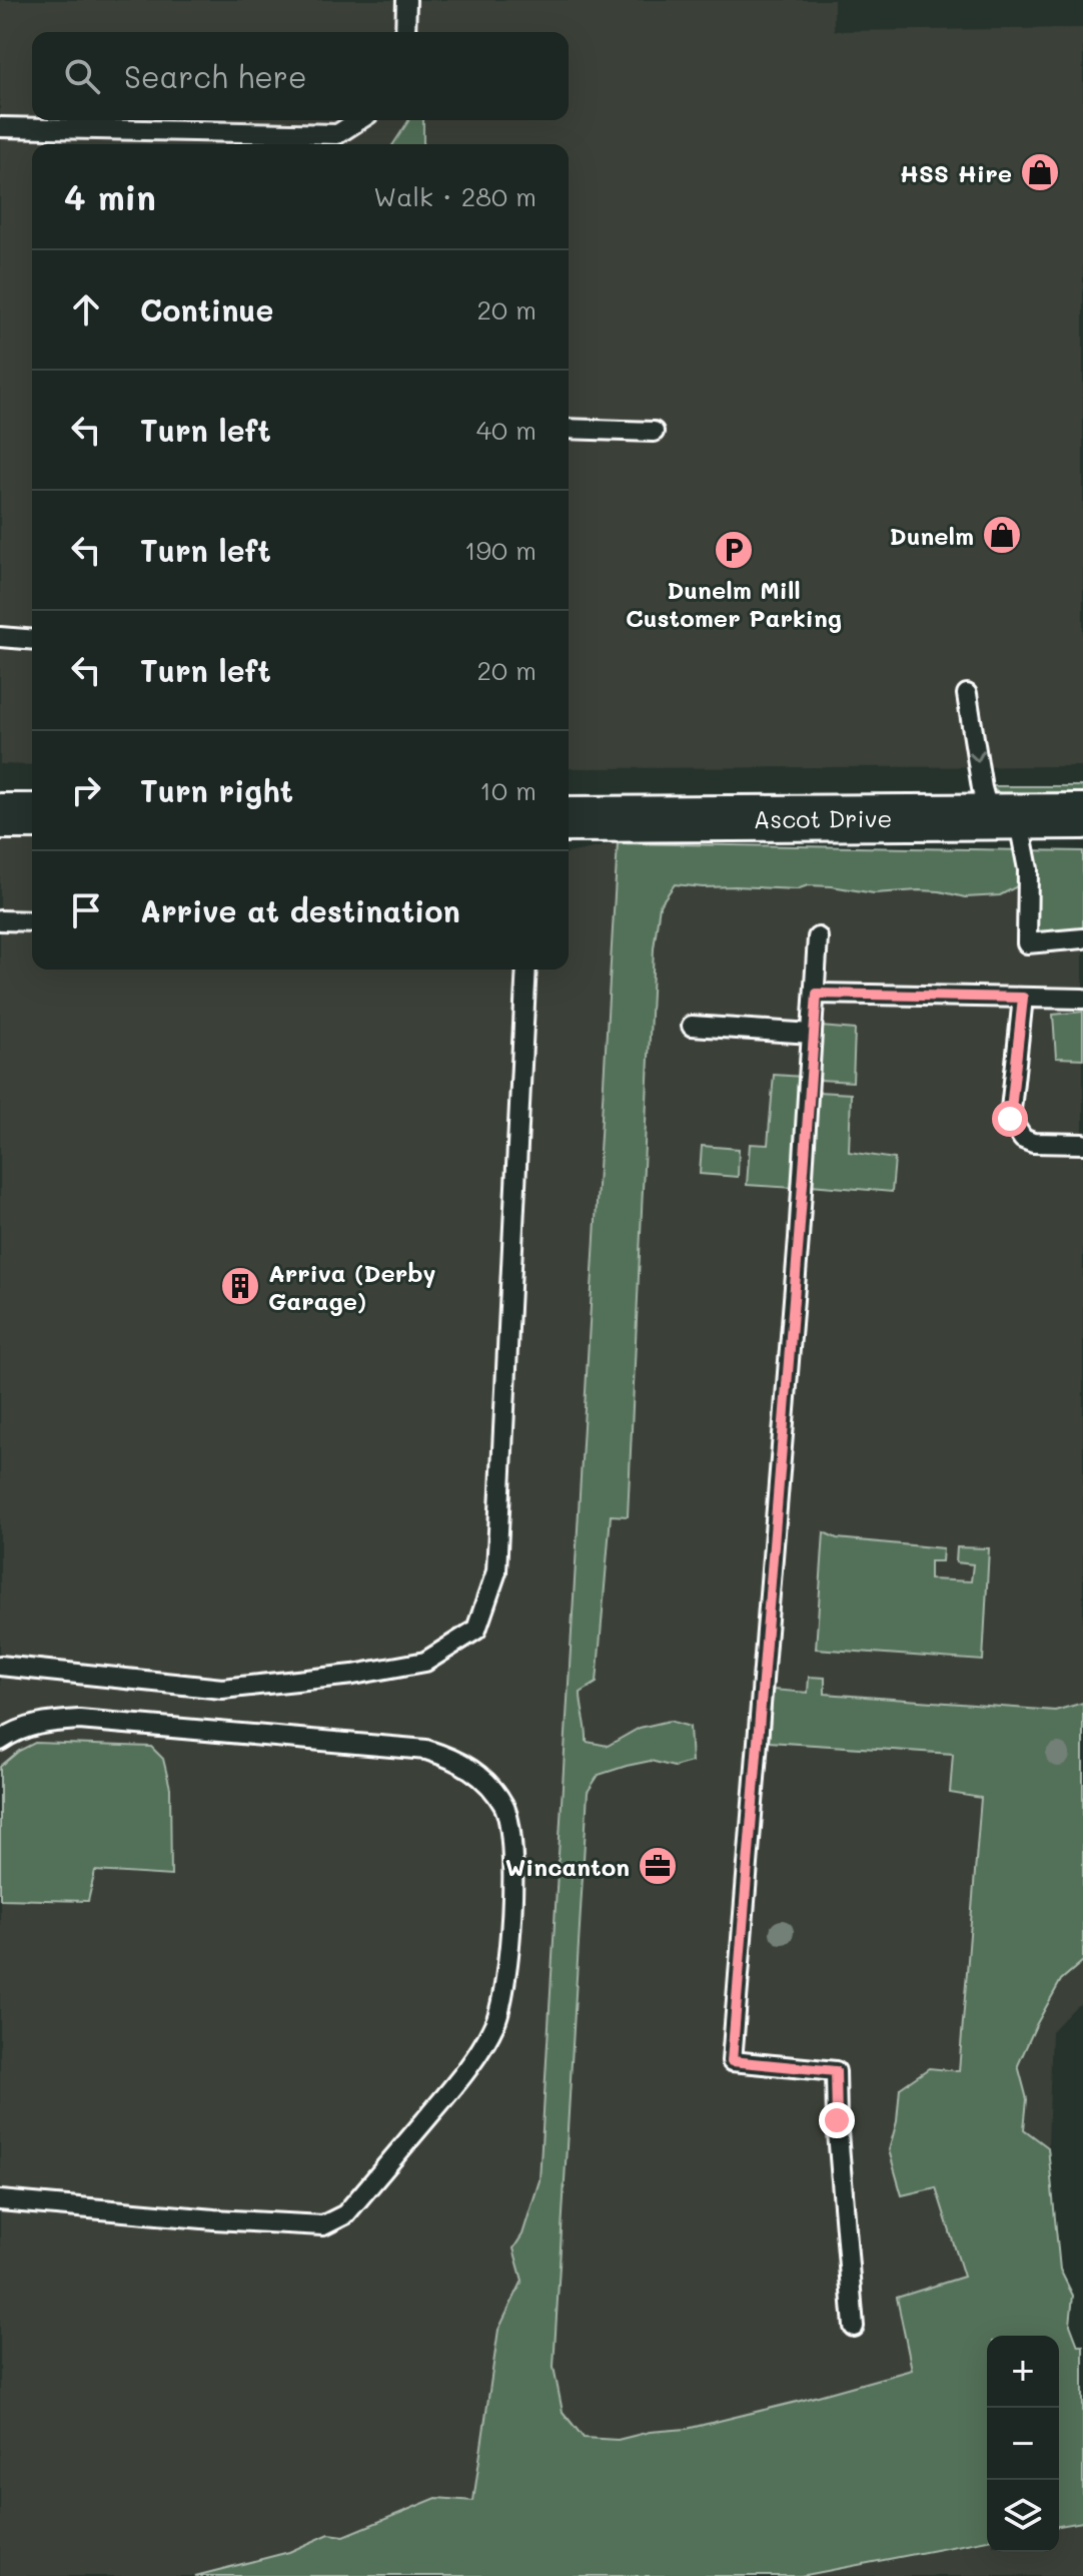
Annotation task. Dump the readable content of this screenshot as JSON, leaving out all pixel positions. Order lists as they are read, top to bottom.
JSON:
{
  "streets": {
    "street": ["Ascot Drive"]
  },
  "places": {
    "shop": ["HSS Hire", "Dunelm"],
    "parking": ["Dunelm Mill Customer Parking"],
    "building": ["Arriva (Derby Garage)"],
    "office": ["Wincanton"]
  },
  "page": {
    "search": "Search here",
    "heading": ["4 min", "Walk · 280 m"],
    "list": [
      ["Continue", "20 m"],
      ["Turn left", "40 m"],
      ["Turn left", "190 m"],
      ["Turn left", "20 m"],
      ["Turn right", "10 m"],
      "Arrive at destination"
    ],
    "map_buttons": ["+", "−"]
  }
}
